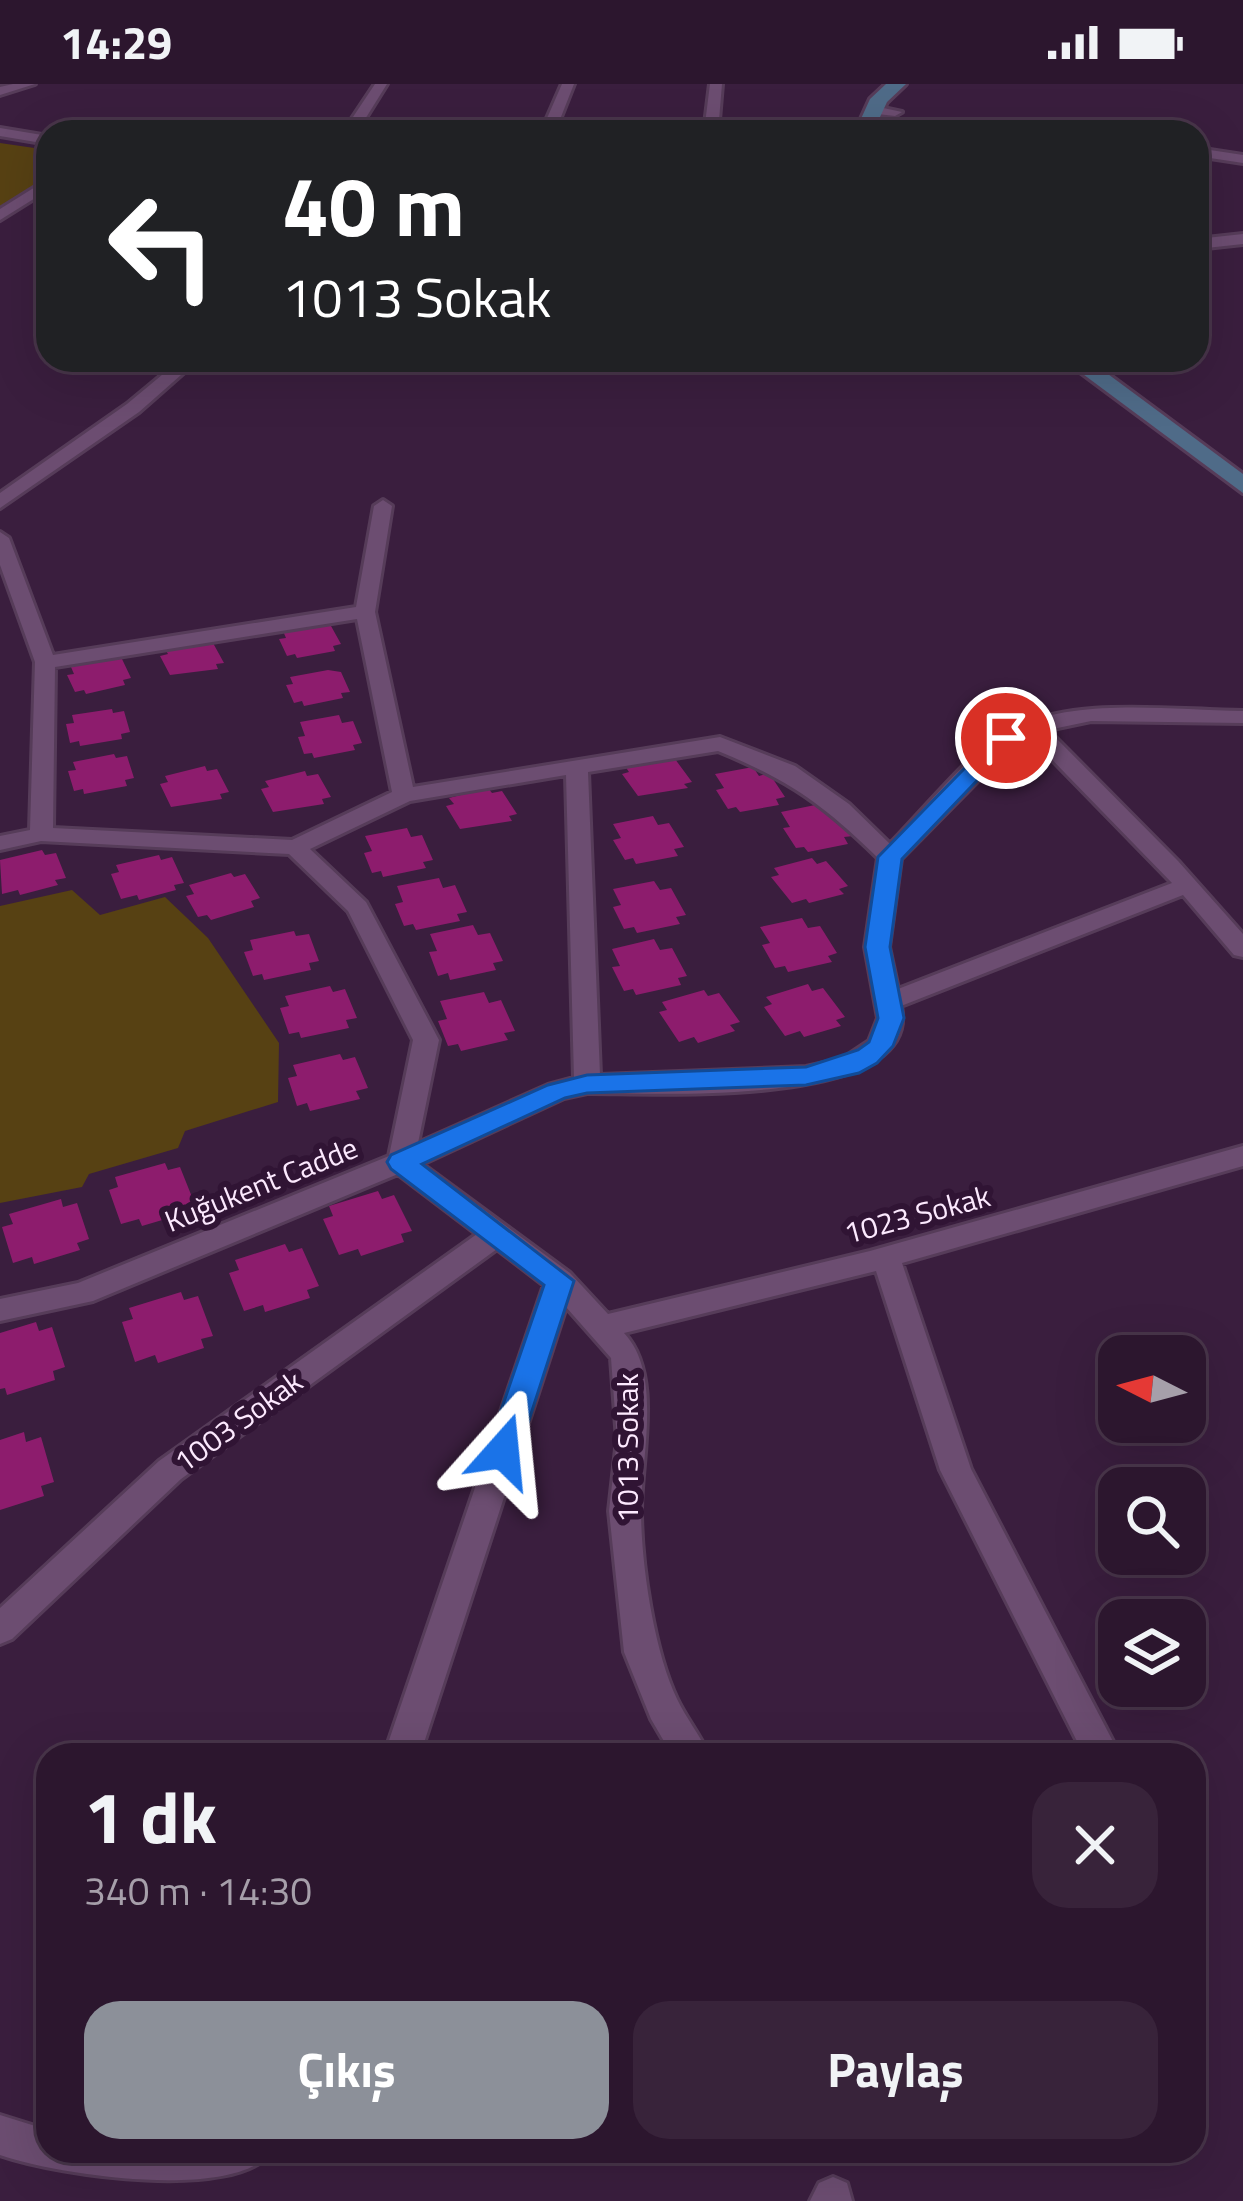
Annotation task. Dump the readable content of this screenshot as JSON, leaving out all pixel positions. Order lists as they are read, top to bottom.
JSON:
{
  "streets": {
    "street": [
      "Kuğukent Cadde",
      "1023 Sokak",
      "1003 Sokak",
      "1013 Sokak"
    ]
  },
  "crossings": [
    ["Kuğukent Cadde", "1013 Sokak"],
    ["1023 Sokak", "1013 Sokak"],
    ["1003 Sokak", "1013 Sokak"]
  ],
  "north": "left",
  "page": {
    "status": "14:29",
    "turn": ["40 m", "1013 Sokak"],
    "heading": ["1 dk", "340 m · 14:30"],
    "buttons": ["Çıkış", "Paylaş"]
  }
}
